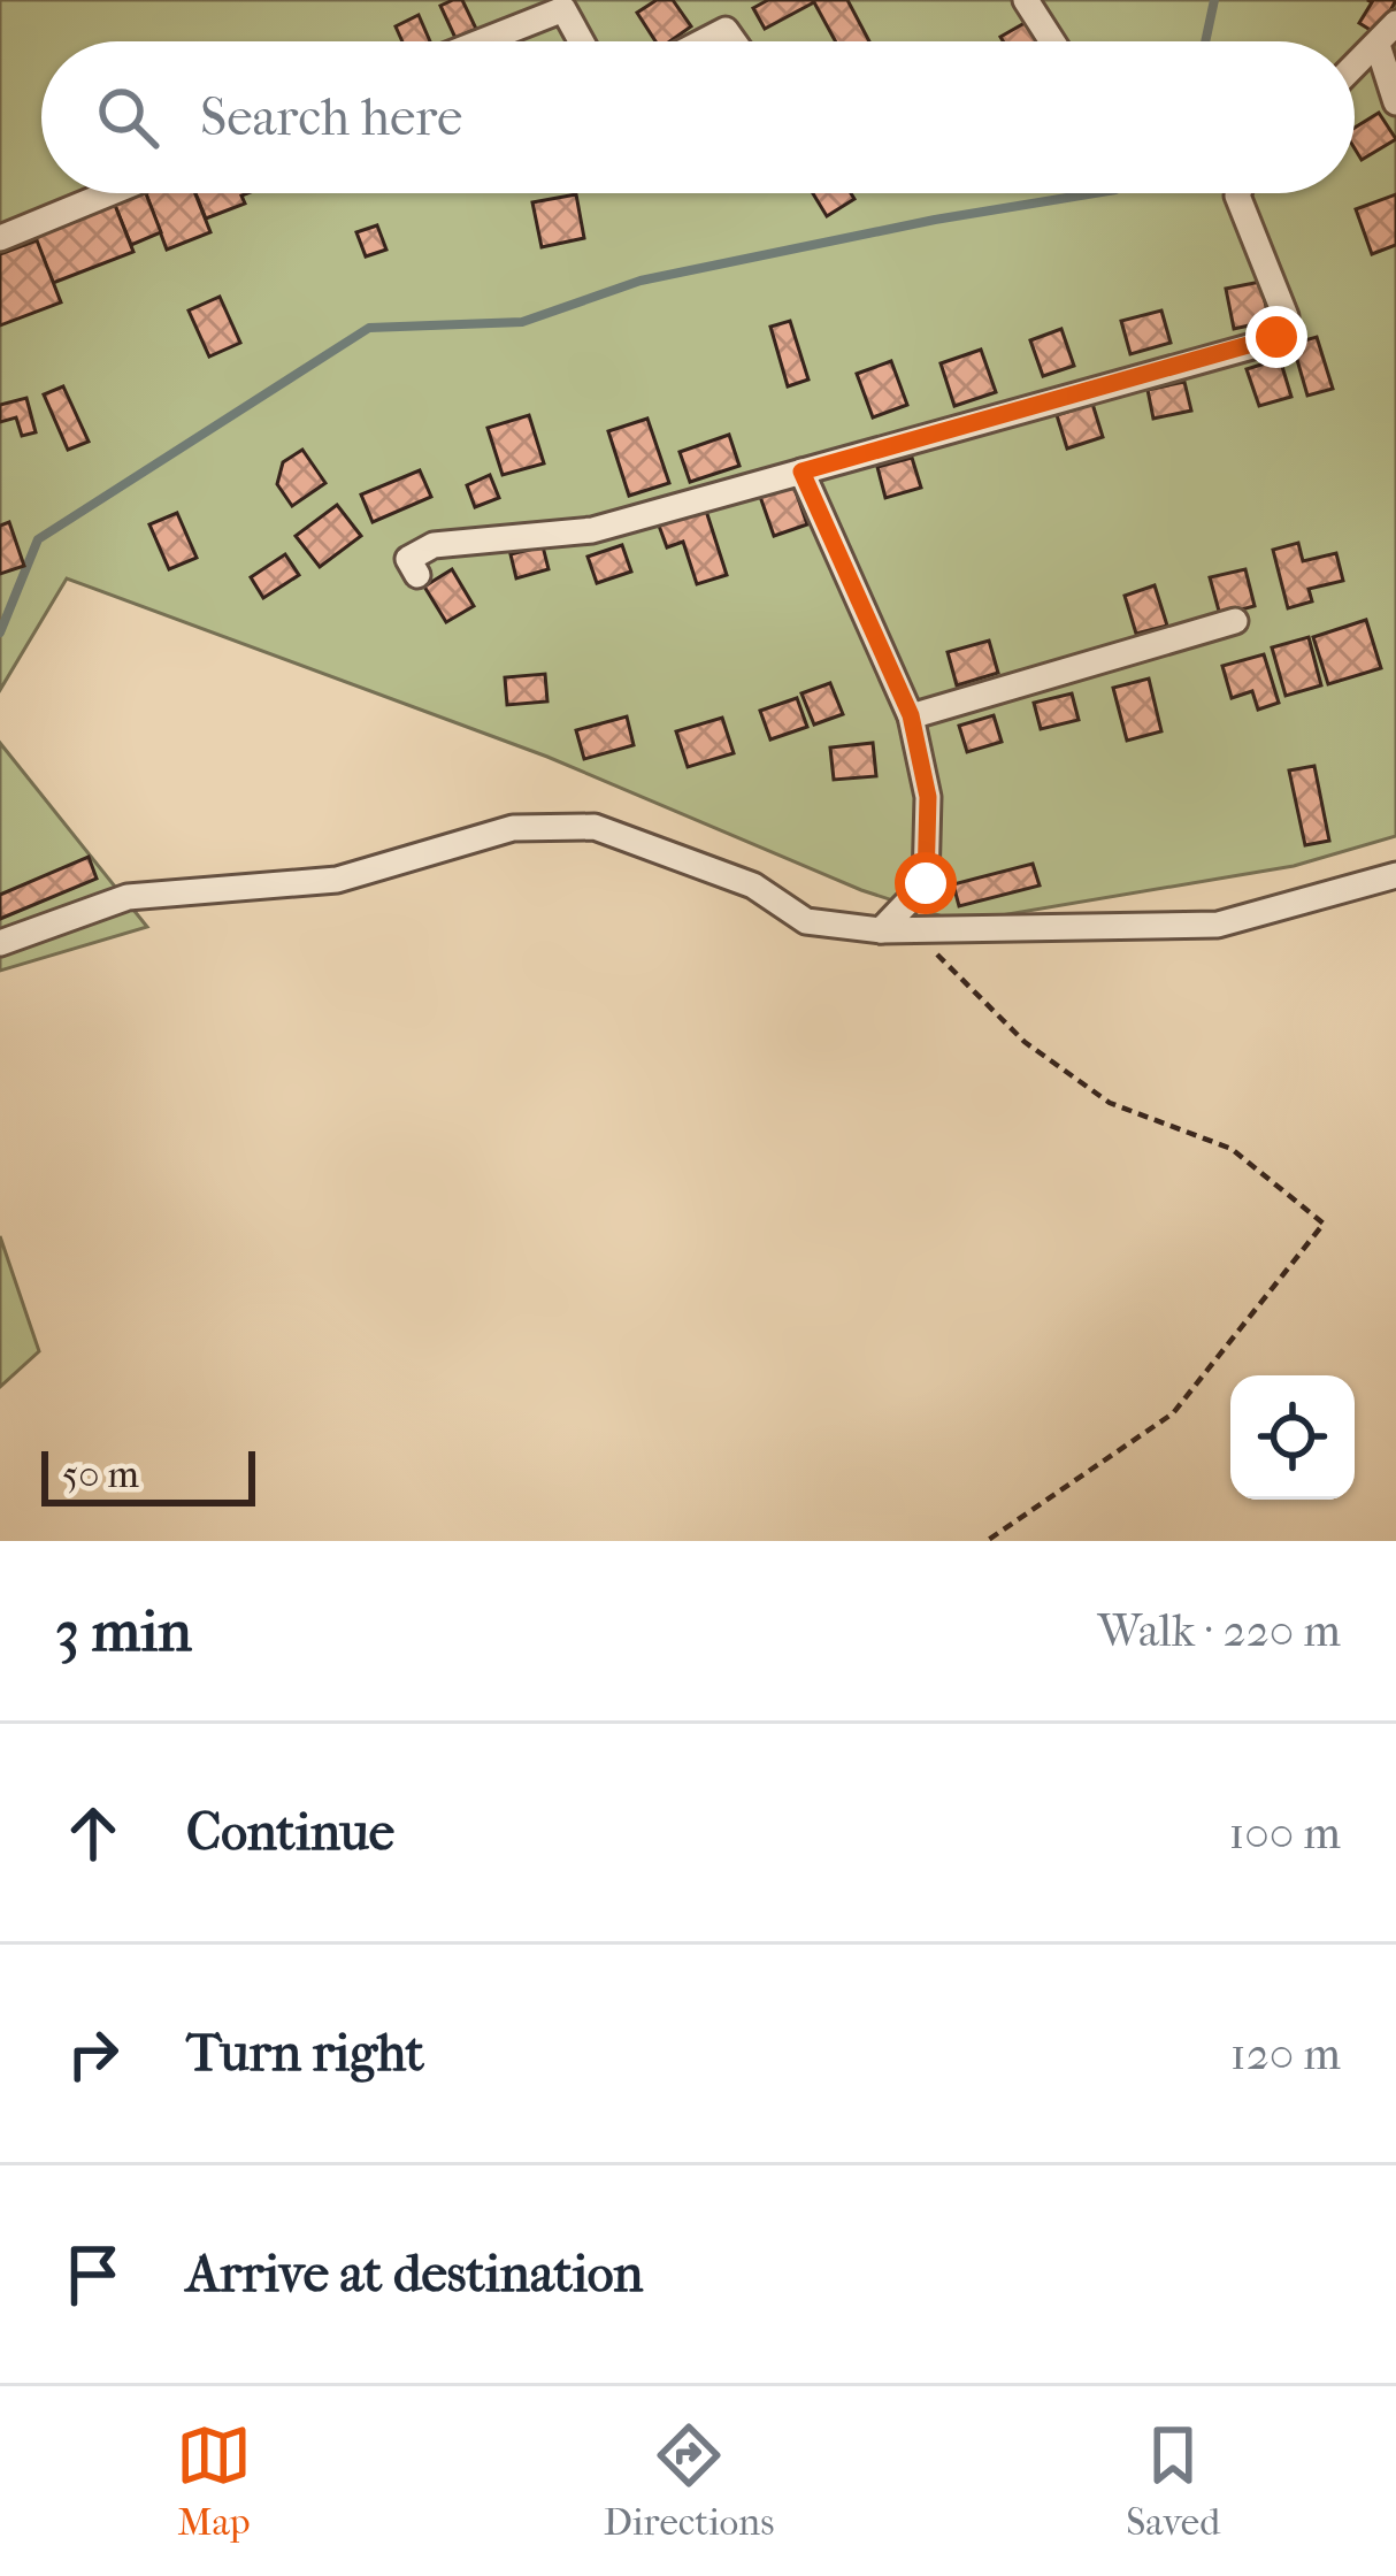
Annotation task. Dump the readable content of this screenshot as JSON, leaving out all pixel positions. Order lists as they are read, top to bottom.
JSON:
{
  "scale_bar": "50 m",
  "page": {
    "search": "Search here",
    "scale": "50 m",
    "heading": ["3 min", "Walk · 220 m"],
    "list": [
      ["Continue", "100 m"],
      ["Turn right", "120 m"],
      "Arrive at destination"
    ],
    "nav": ["Map", "Directions", "Saved"]
  }
}
